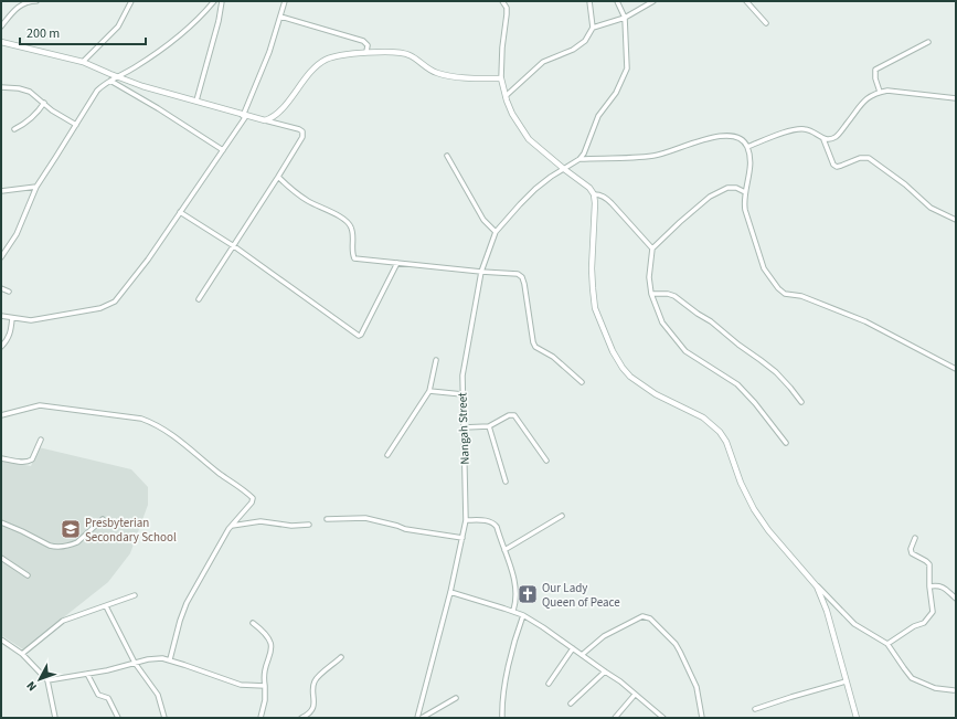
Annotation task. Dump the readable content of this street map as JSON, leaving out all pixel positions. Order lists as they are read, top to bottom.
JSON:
{
  "streets": {
    "street": ["Nangah Street"]
  },
  "places": {
    "school or university": ["Presbyterian Secondary School"],
    "church": ["Our Lady Queen of Peace"]
  },
  "scale_bar": "200 m",
  "north": "bottom left"
}
